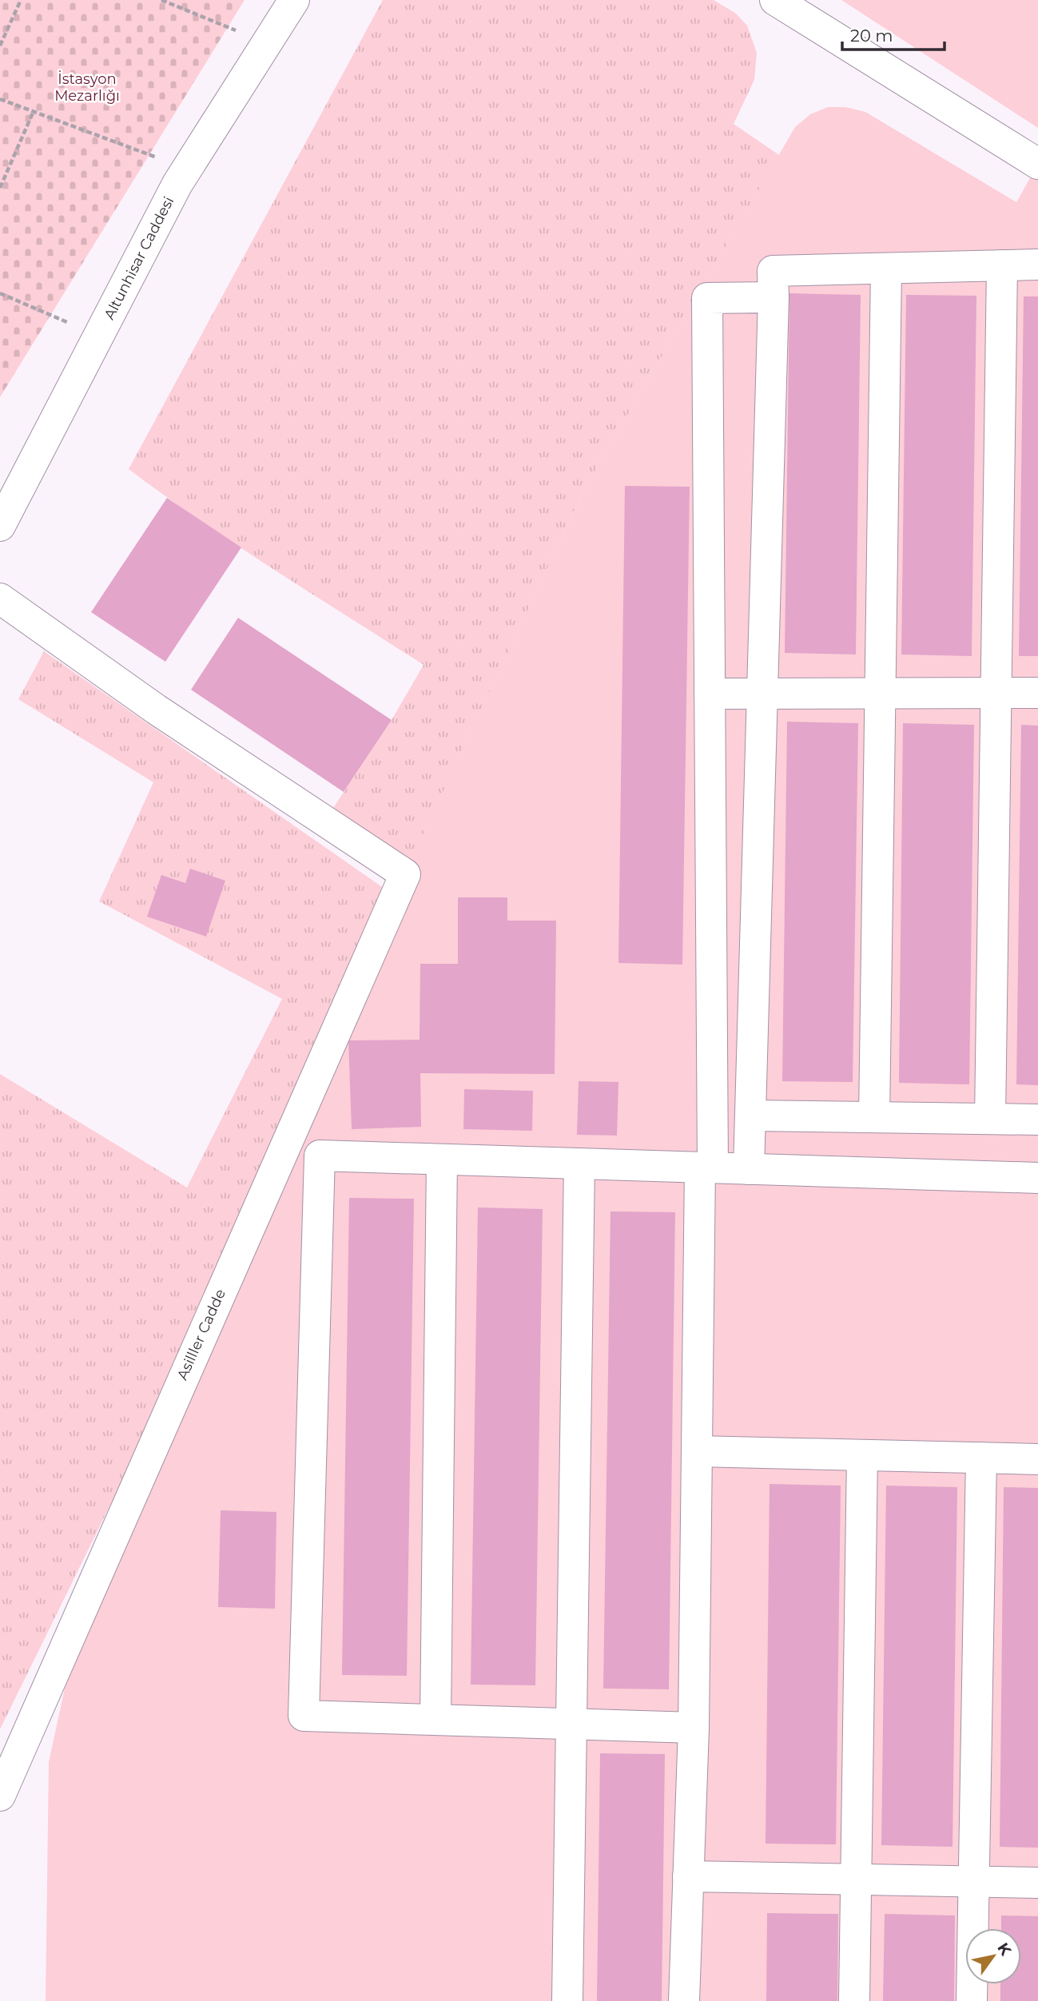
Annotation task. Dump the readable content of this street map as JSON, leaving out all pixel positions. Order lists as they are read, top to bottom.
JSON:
{
  "streets": {
    "street": ["Altunhisar Caddesi", "Asilller Cadde"]
  },
  "parks": ["İstasyon Mezarlığı"],
  "scale_bar": "20 m",
  "north": "top right"
}
